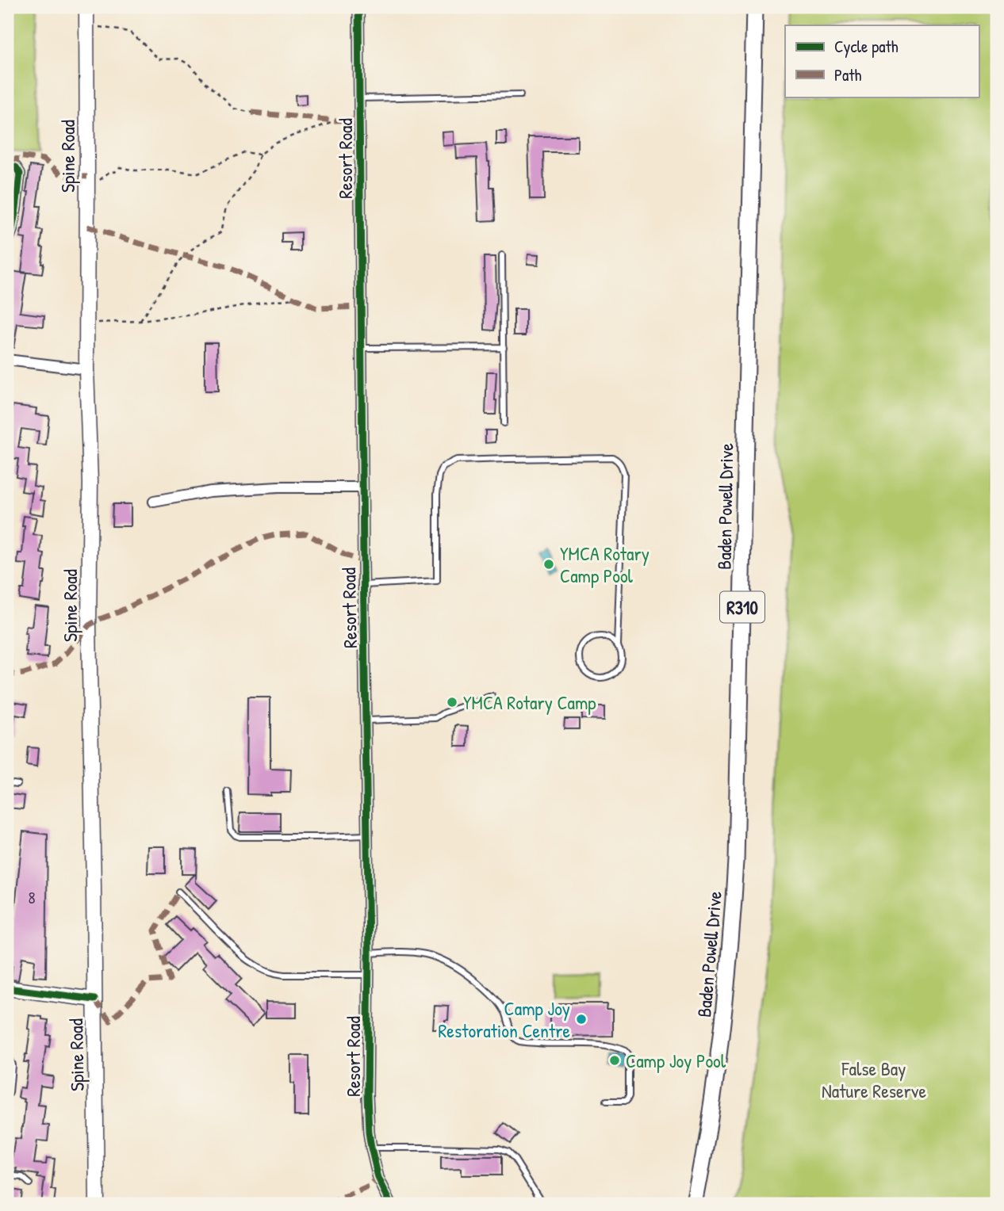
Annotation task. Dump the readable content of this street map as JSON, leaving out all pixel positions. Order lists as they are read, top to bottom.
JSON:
{
  "streets": {
    "main road": ["Spine Road", "Baden Powell Drive", "R310"],
    "street": ["Resort Road"]
  },
  "parks": ["False Bay Nature Reserve"],
  "places": [
    "YMCA Rotary Camp Pool",
    "YMCA Rotary Camp",
    "Camp Joy Restoration Centre",
    "Camp Joy Pool"
  ],
  "house_numbers": ["8"],
  "legend": ["Cycle path", "Path"]
}
